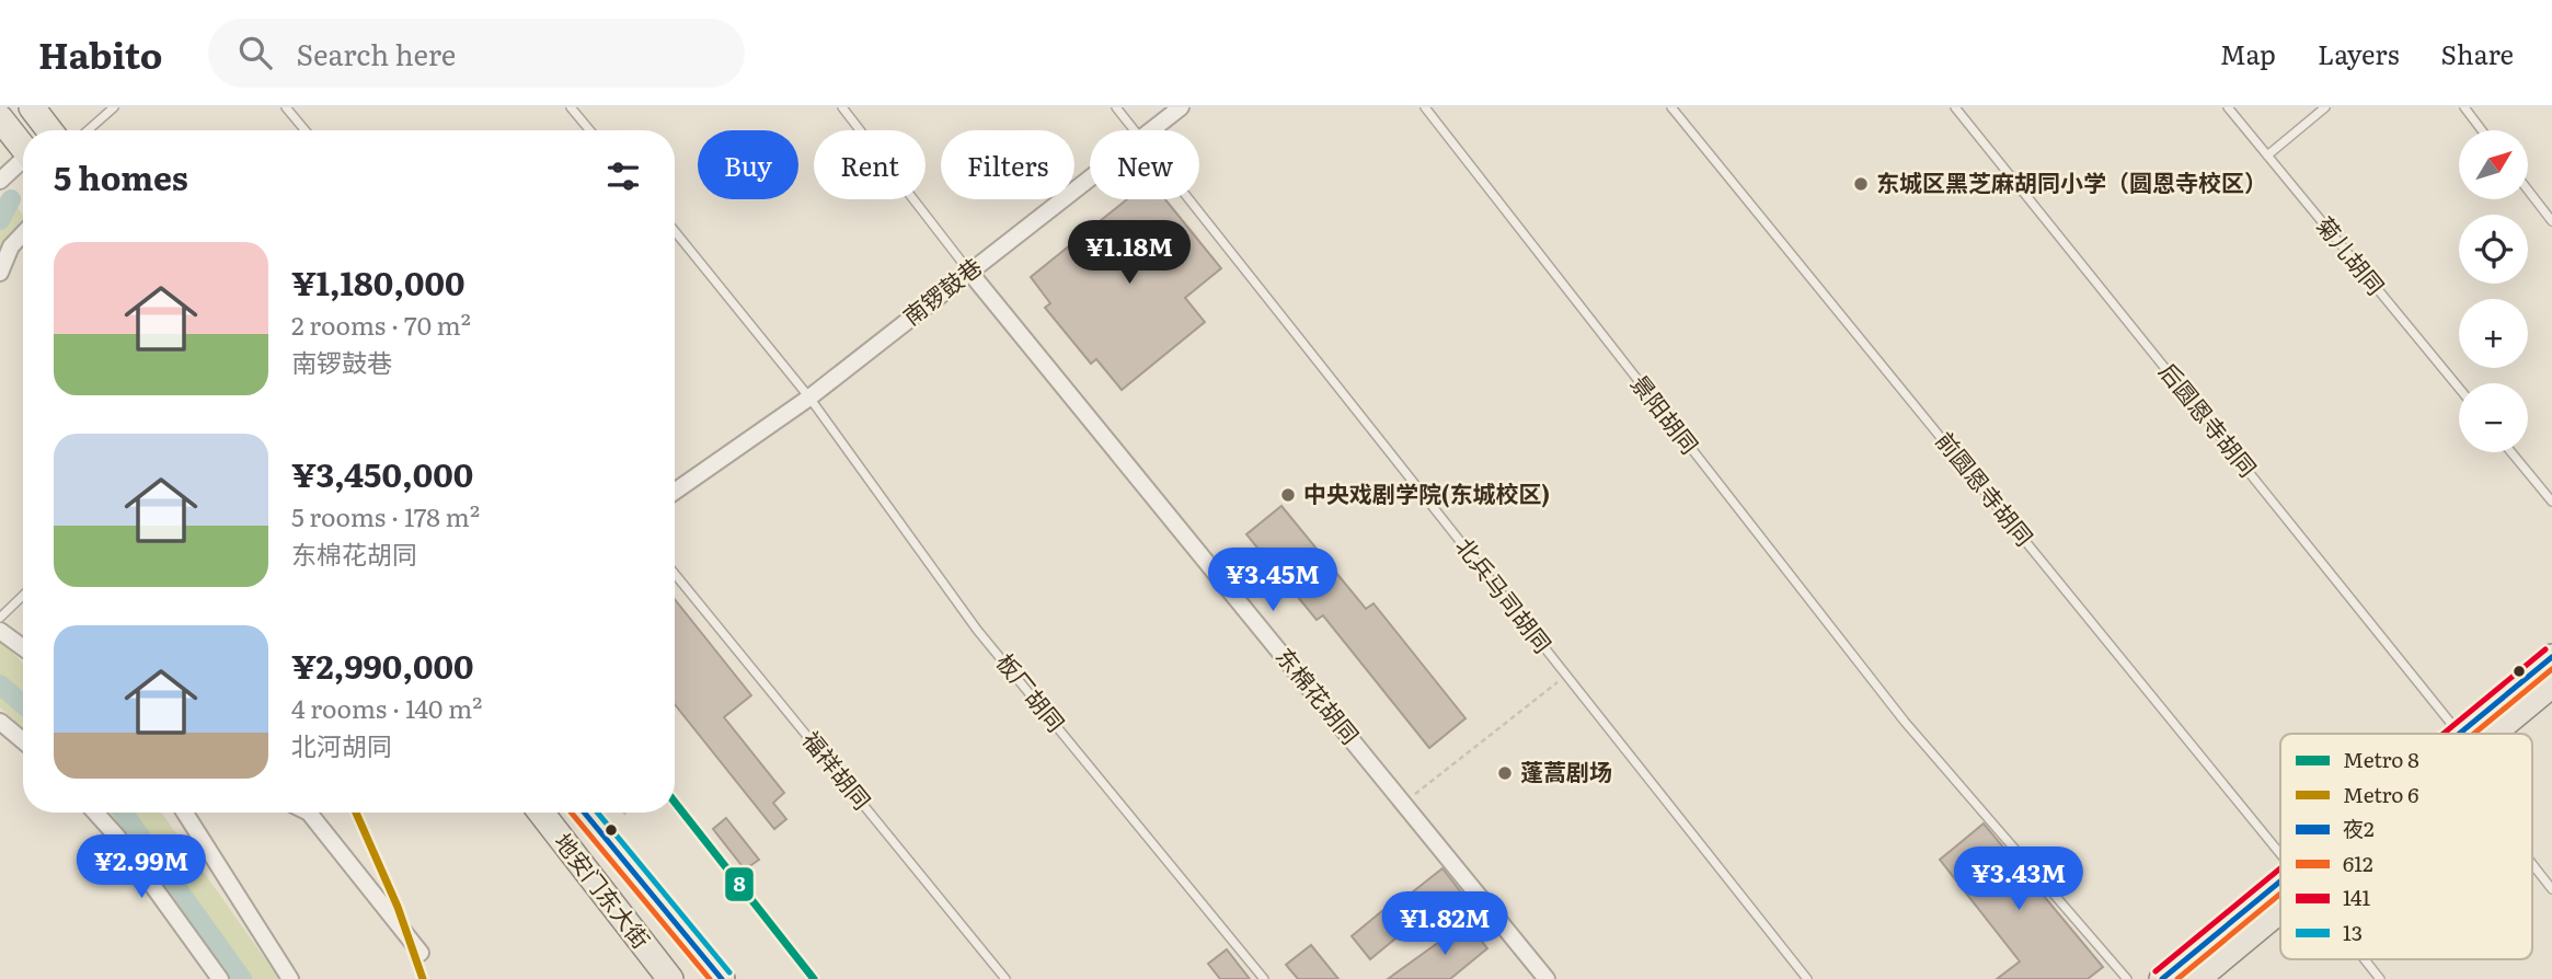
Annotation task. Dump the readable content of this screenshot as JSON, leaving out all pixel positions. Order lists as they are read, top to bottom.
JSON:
{
  "streets": {
    "main road": ["地安门东大街"],
    "street": ["南锣鼓巷", "东棉花胡同"],
    "lane": [
      "菊儿胡同",
      "景阳胡同",
      "后圆恩寺胡同",
      "前圆恩寺胡同",
      "北兵马司胡同",
      "板厂胡同",
      "福祥胡同"
    ]
  },
  "crossings": [
    ["南锣鼓巷", "板厂胡同"],
    ["南锣鼓巷", "东棉花胡同"]
  ],
  "places": ["东城区黑芝麻胡同小学（圆恩寺校区）", "中央戏剧学院(东城校区)", "蓬蒿剧场"],
  "lines": [
    "transit line 141",
    "transit line 夜2",
    "transit line 612",
    "metro line 8",
    "metro line 6",
    "transit line 13"
  ],
  "legend": [
    "Metro 8",
    "Metro 6",
    "夜2",
    "612",
    "141",
    "13"
  ],
  "north": "top right",
  "page": {
    "header": "Habito",
    "search": "Search here",
    "nav": ["Map", "Layers", "Share"],
    "map_buttons": ["+", "−"],
    "chip": [
      "Buy",
      "Rent",
      "Filters",
      "New"
    ],
    "heading": "5 homes",
    "price": [
      "¥1.18M",
      "¥3.45M",
      "¥2.99M",
      "¥3.43M",
      "¥1.82M"
    ],
    "list": [
      {
        "name": "¥1,180,000",
        "note": "2 rooms · 70 m² · 南锣鼓巷"
      },
      {
        "name": "¥3,450,000",
        "note": "5 rooms · 178 m² · 东棉花胡同"
      },
      {
        "name": "¥2,990,000",
        "note": "4 rooms · 140 m² · 北河胡同"
      }
    ]
  }
}
